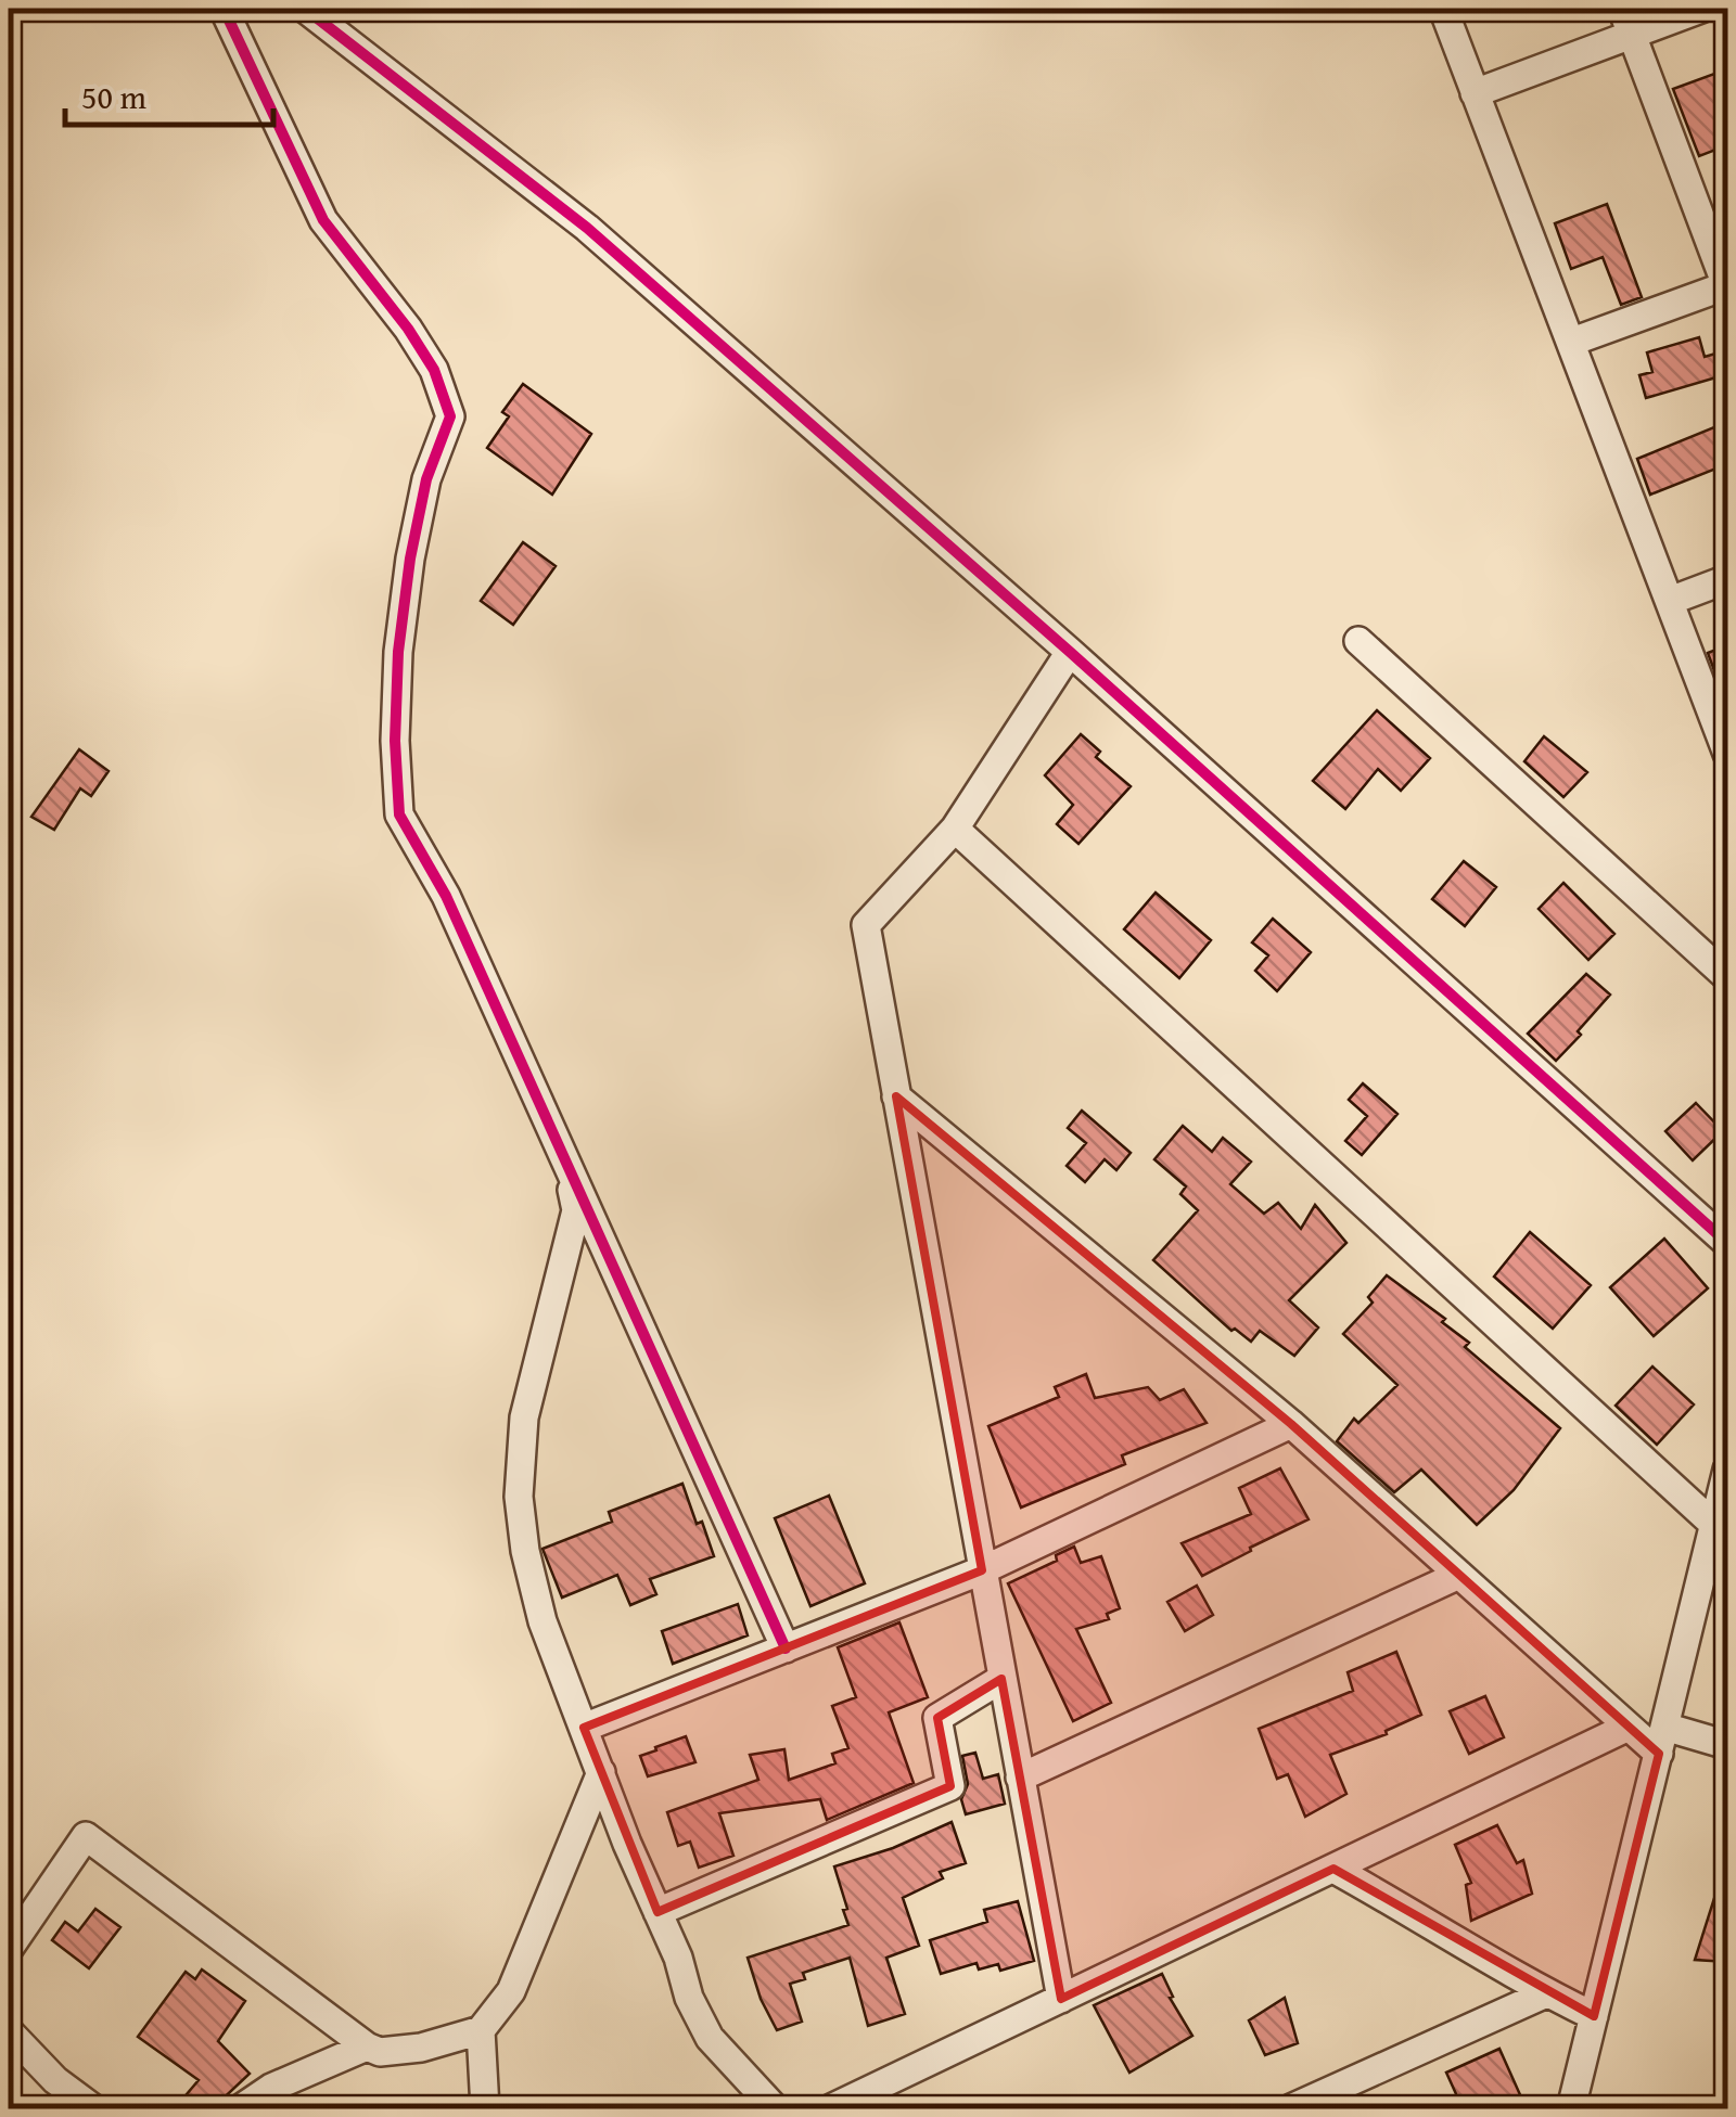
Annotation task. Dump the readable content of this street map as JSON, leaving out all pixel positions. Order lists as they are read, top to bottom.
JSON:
{
  "scale_bar": "50 m"
}
